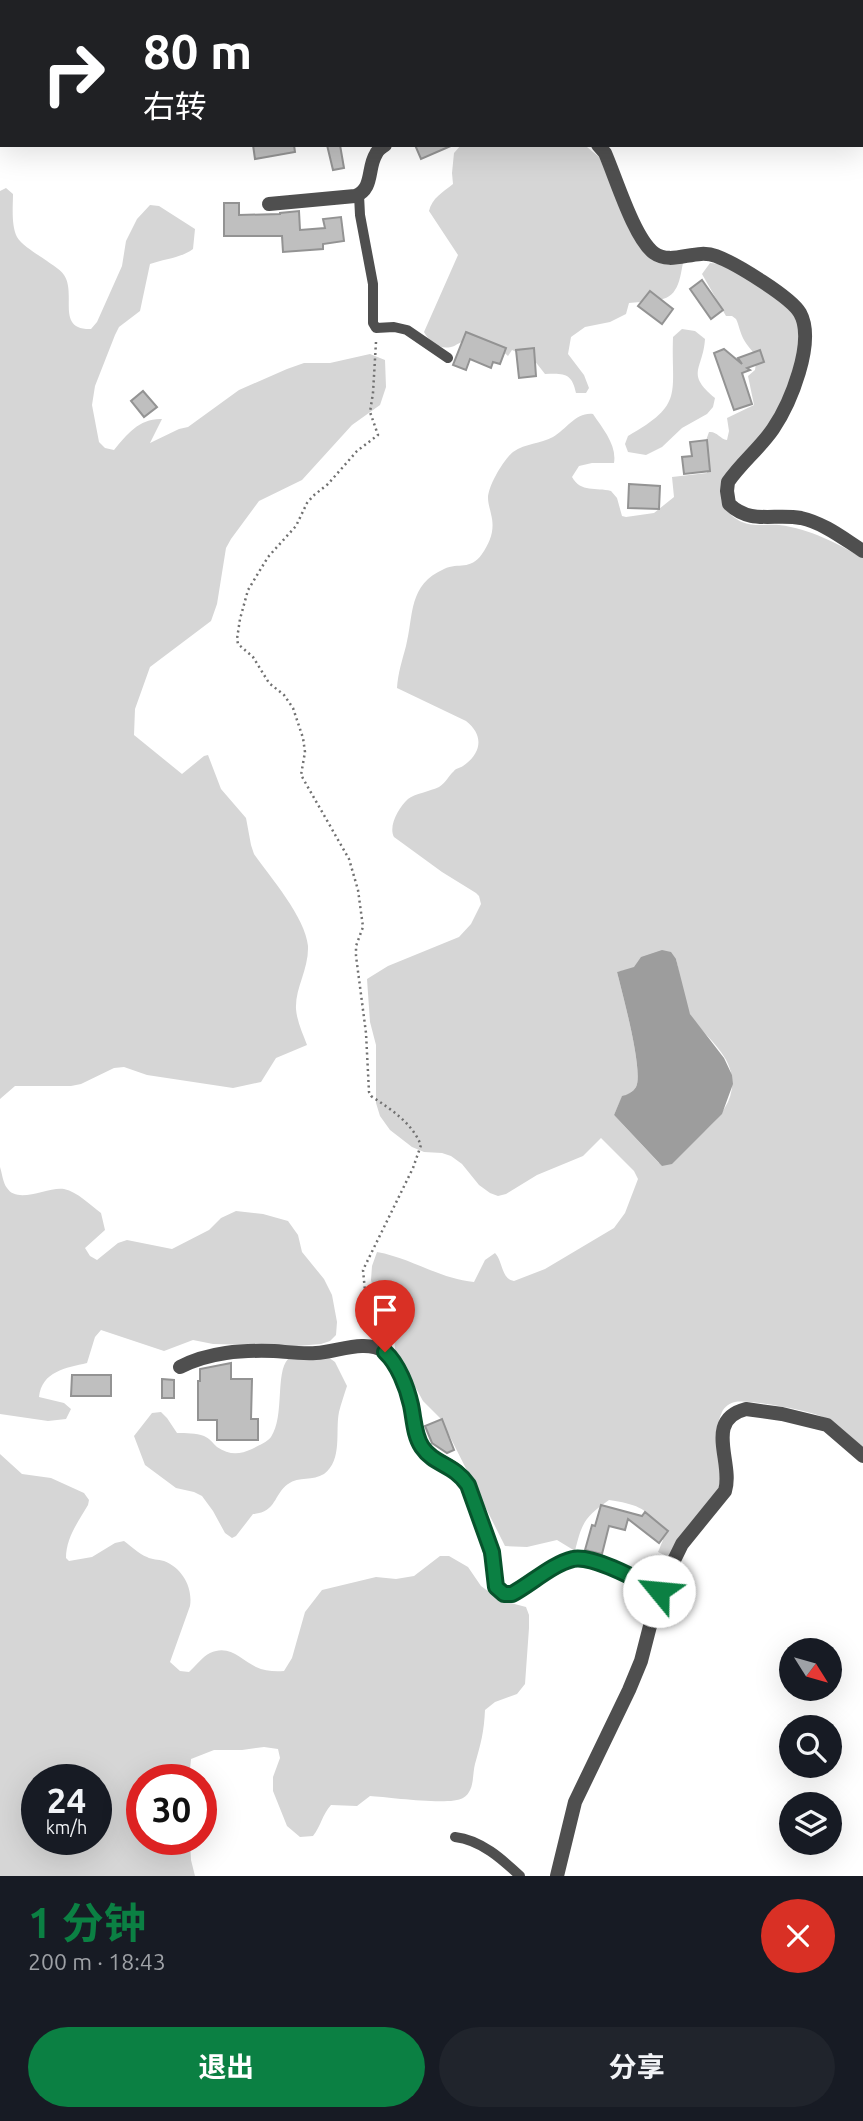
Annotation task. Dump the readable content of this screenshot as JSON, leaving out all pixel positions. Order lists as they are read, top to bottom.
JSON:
{
  "north": "bottom right",
  "page": {
    "turn": ["80 m", "右转"],
    "speed": "24 km/h",
    "limit": "30",
    "heading": ["1 分钟", "200 m · 18:43"],
    "buttons": ["退出", "分享"]
  }
}
